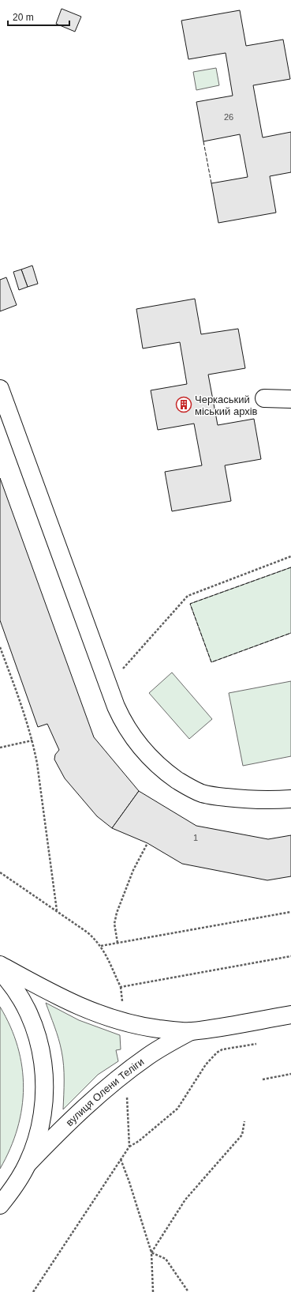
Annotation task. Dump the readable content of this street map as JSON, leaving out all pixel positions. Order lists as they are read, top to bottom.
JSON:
{
  "streets": {
    "street": ["вулиця Олени Теліги"]
  },
  "places": {
    "building": ["Черкаський міський архів"]
  },
  "house_numbers": ["26", "1"],
  "scale_bar": "20 m"
}
